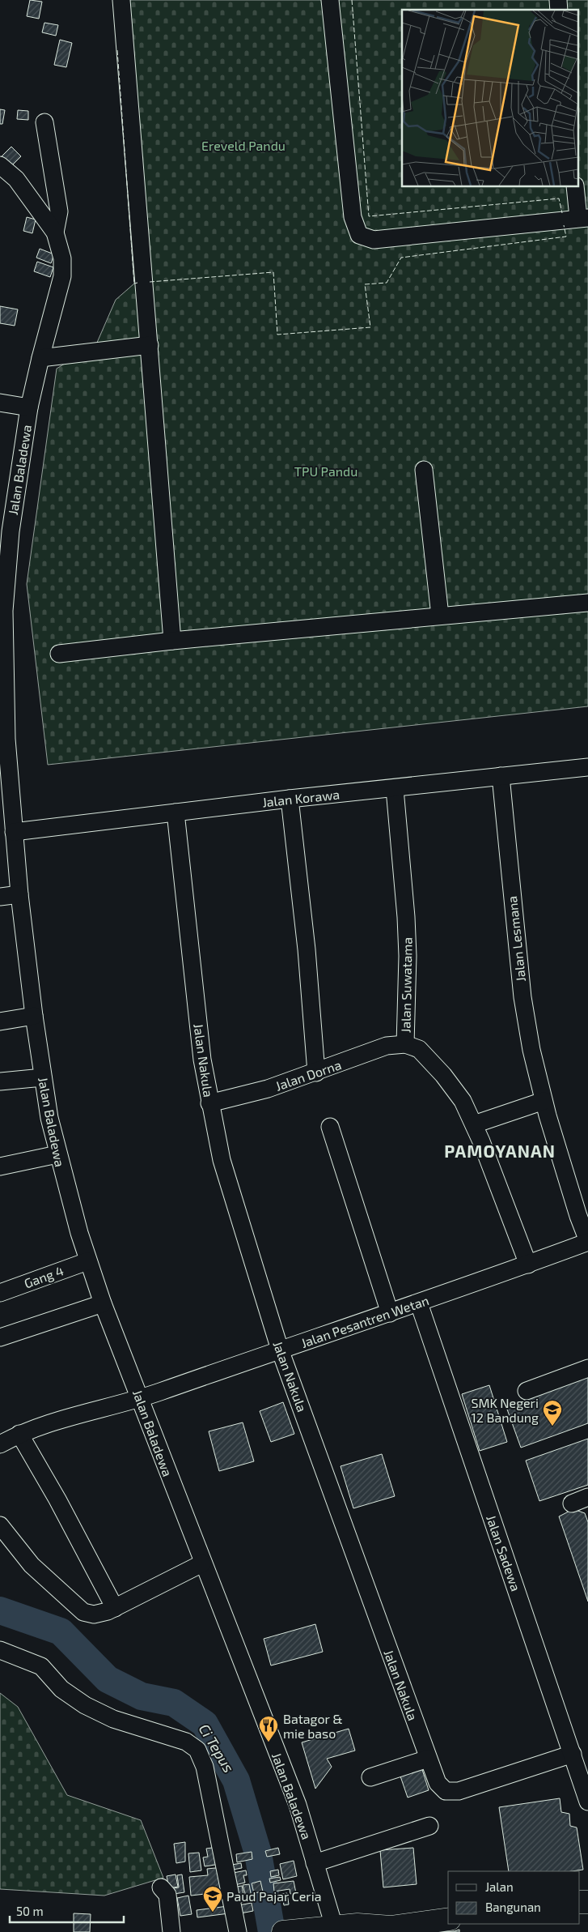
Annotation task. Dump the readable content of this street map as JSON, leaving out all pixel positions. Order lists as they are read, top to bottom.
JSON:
{
  "streets": {
    "street": [
      "Jalan Baladewa",
      "Jalan Korawa",
      "Jalan Lesmana",
      "Jalan Suwatama",
      "Jalan Nakula",
      "Jalan Dorna",
      "Gang 4",
      "Jalan Pesantren Wetan",
      "Jalan Sadewa"
    ]
  },
  "crossings": [
    ["Jalan Baladewa", "Jalan Korawa"],
    ["Jalan Baladewa", "Gang 4"],
    ["Jalan Baladewa", "Jalan Pesantren Wetan"],
    ["Jalan Korawa", "Jalan Lesmana"],
    ["Jalan Korawa", "Jalan Suwatama"],
    ["Jalan Korawa", "Jalan Nakula"],
    ["Jalan Lesmana", "Jalan Pesantren Wetan"],
    ["Jalan Suwatama", "Jalan Dorna"],
    ["Jalan Suwatama", "Jalan Pesantren Wetan"],
    ["Jalan Nakula", "Jalan Dorna"],
    ["Jalan Nakula", "Jalan Pesantren Wetan"],
    ["Jalan Nakula", "Jalan Sadewa"],
    ["Jalan Pesantren Wetan", "Jalan Sadewa"]
  ],
  "districts": ["PAMOYANAN"],
  "water": ["Ci Tepus"],
  "parks": ["Ereveld Pandu", "TPU Pandu"],
  "places": {
    "school or university": ["SMK Negeri 12 Bandung", "Paud Pajar Ceria"],
    "restaurant": ["Batagor & mie baso"]
  },
  "legend": ["Jalan", "Bangunan"],
  "scale_bar": "50 m"
}
